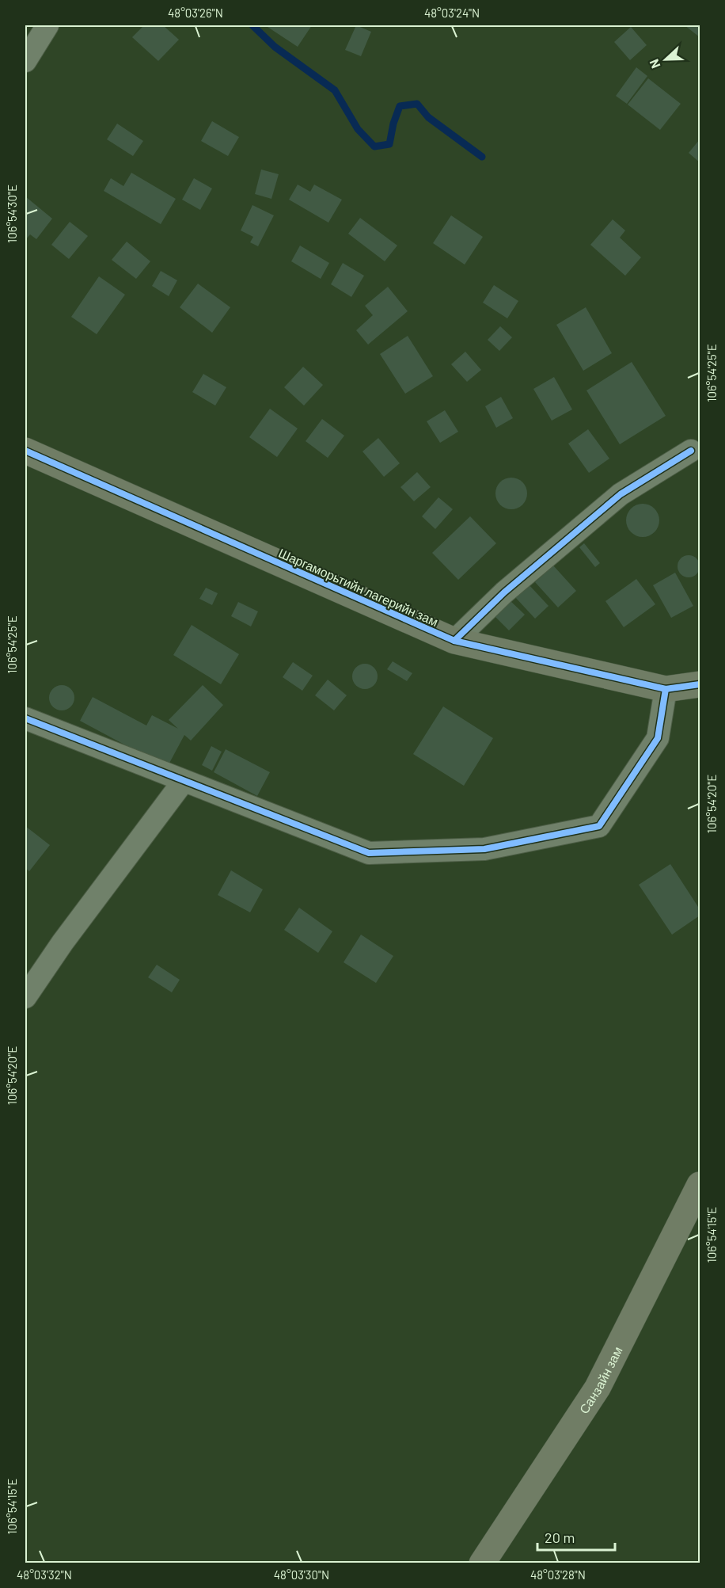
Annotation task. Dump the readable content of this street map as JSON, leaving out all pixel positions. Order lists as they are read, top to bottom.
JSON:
{
  "streets": {
    "street": ["Шаргаморьтийн лагерийн зам", "Санзайн зам"]
  },
  "scale_bar": "20 m",
  "north": "left",
  "coordinates": [
    "48°03'26\"N",
    "48°03'24\"N",
    "106°54'30\"E",
    "106°54'25\"E",
    "106°54'20\"E",
    "106°54'15\"E",
    "48°03'32\"N",
    "48°03'30\"N",
    "48°03'28\"N"
  ]
}
